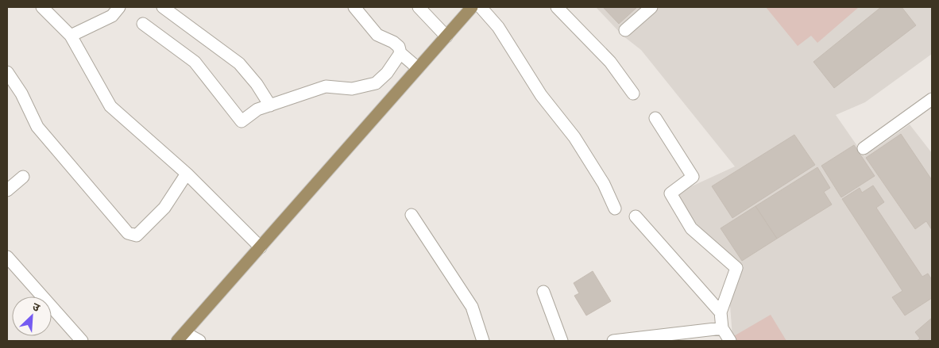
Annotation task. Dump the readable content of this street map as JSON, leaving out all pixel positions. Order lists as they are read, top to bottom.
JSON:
{
  "north": "top right"
}
